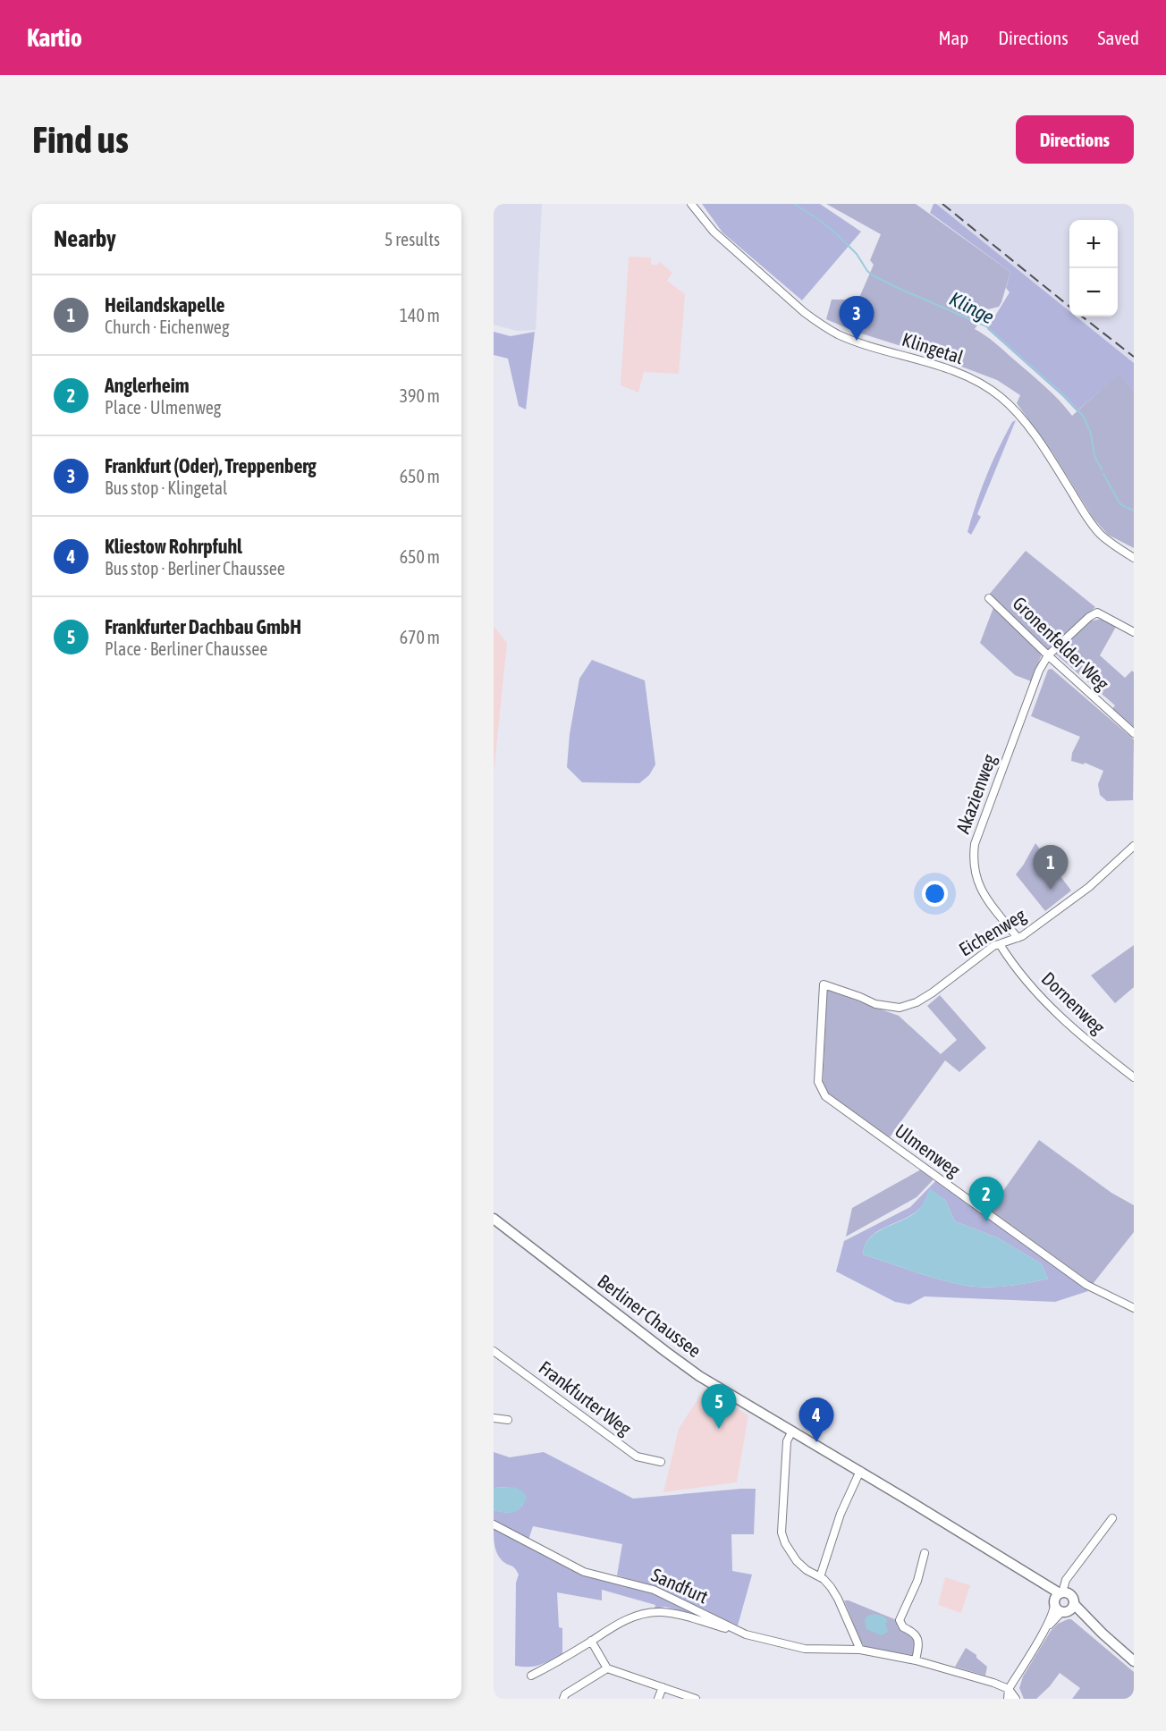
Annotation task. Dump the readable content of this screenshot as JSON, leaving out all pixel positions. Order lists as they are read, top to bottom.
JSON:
{
  "streets": {
    "main road": ["Berliner Chaussee"],
    "street": [
      "Klingetal",
      "Gronenfelder Weg",
      "Akazienweg",
      "Eichenweg",
      "Dornenweg",
      "Ulmenweg",
      "Frankfurter Weg",
      "Sandfurt"
    ]
  },
  "crossings": [
    ["Gronenfelder Weg", "Akazienweg"],
    ["Akazienweg", "Eichenweg"],
    ["Eichenweg", "Dornenweg"],
    ["Eichenweg", "Ulmenweg"]
  ],
  "water": ["Klinge"],
  "page": {
    "header": "Kartio",
    "nav": ["Map", "Directions", "Saved"],
    "buttons": "Directions",
    "title": "Find us",
    "heading": ["Nearby", "5 results"],
    "map_buttons": ["+", "−"],
    "list": [
      {
        "mark": "1",
        "name": "Heilandskapelle",
        "note": "Church · Eichenweg",
        "value": "140 m"
      },
      {
        "mark": "2",
        "name": "Anglerheim",
        "note": "Place · Ulmenweg",
        "value": "390 m"
      },
      {
        "mark": "3",
        "name": "Frankfurt (Oder), Treppenberg",
        "note": "Bus stop · Klingetal",
        "value": "650 m"
      },
      {
        "mark": "4",
        "name": "Kliestow Rohrpfuhl",
        "note": "Bus stop · Berliner Chaussee",
        "value": "650 m"
      },
      {
        "mark": "5",
        "name": "Frankfurter Dachbau GmbH",
        "note": "Place · Berliner Chaussee",
        "value": "670 m"
      }
    ],
    "pins": [
      "3",
      "1",
      "2",
      "5",
      "4"
    ]
  }
}
